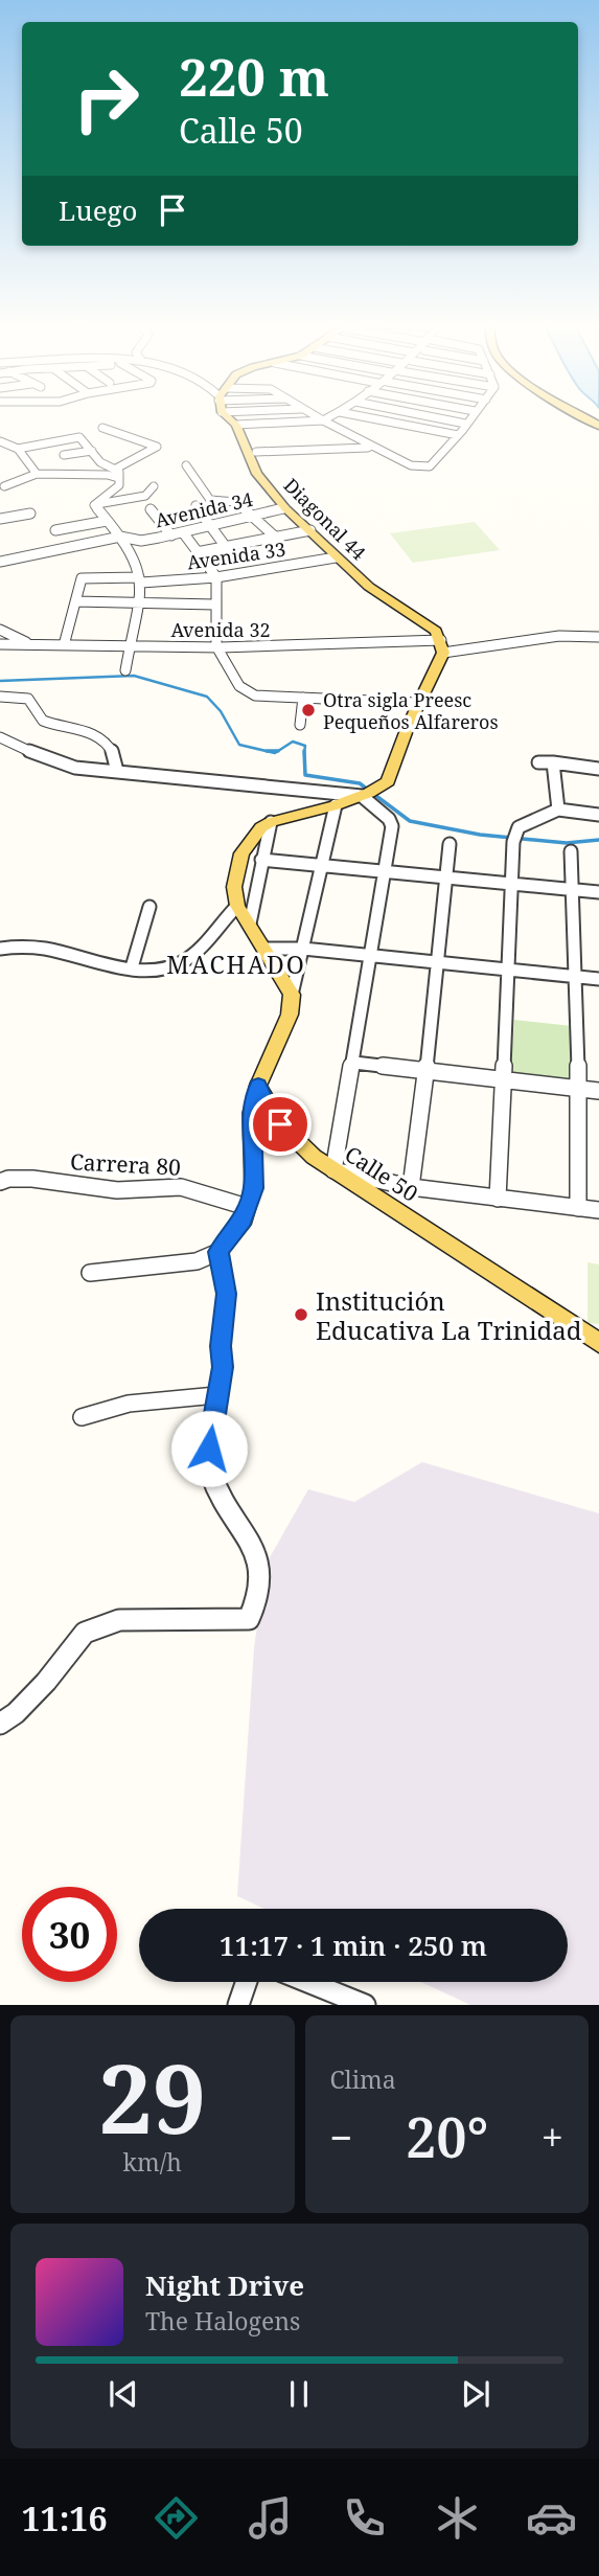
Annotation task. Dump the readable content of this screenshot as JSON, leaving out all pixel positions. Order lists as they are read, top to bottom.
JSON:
{
  "streets": {
    "main road": ["Diagonal 44", "Calle 50"],
    "street": [
      "Avenida 34",
      "Avenida 33",
      "Avenida 32",
      "Carrera 80"
    ]
  },
  "crossings": [
    ["Avenida 34", "Diagonal 44"],
    ["Diagonal 44", "Avenida 33"],
    ["Diagonal 44", "Avenida 32"]
  ],
  "districts": ["MACHADO"],
  "places": ["Otra sigla Preesc Pequeños Alfareros", "Institución Educativa La Trinidad"],
  "page": {
    "turn": ["220 m", "Calle 50"],
    "then": "Luego",
    "limit": "30",
    "trip": "11:17 · 1 min · 250 m",
    "tile": [
      ["29", "km/h"],
      "Clima"
    ],
    "heat": ["−", "20°", "+"],
    "song": ["Night Drive", "The Halogens"],
    "tabs": "11:16"
  }
}
